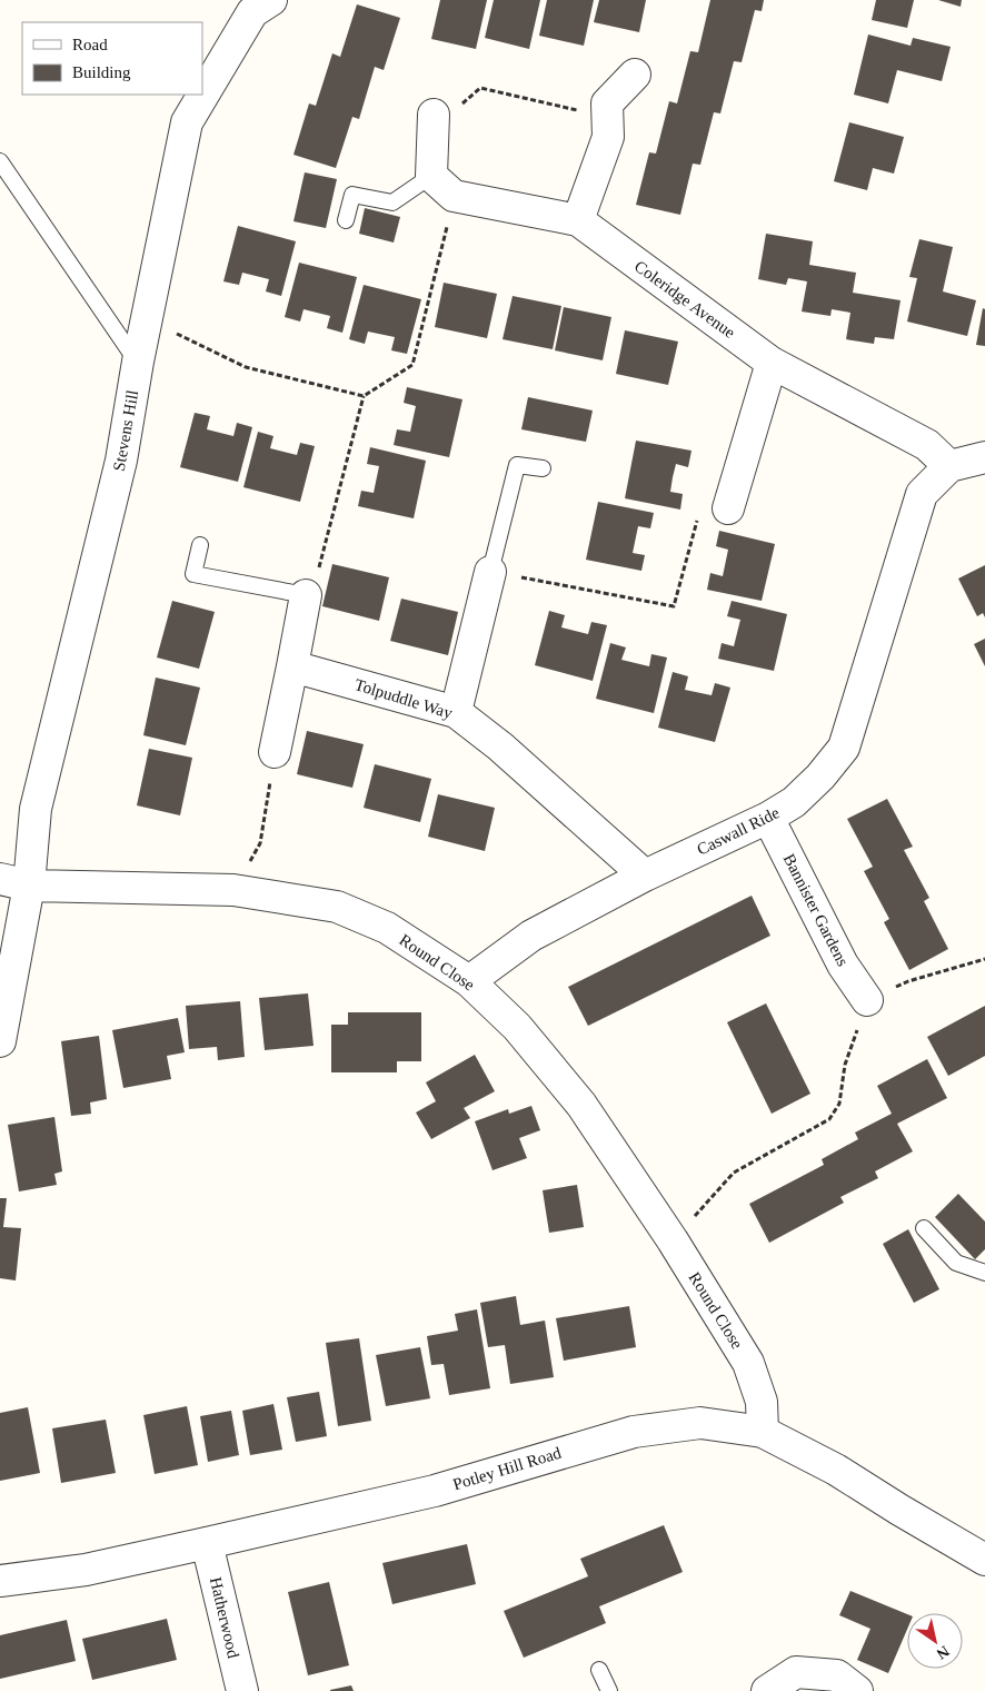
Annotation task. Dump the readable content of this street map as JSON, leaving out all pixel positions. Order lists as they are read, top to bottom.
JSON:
{
  "streets": {
    "street": [
      "Coleridge Avenue",
      "Stevens Hill",
      "Tolpuddle Way",
      "Caswall Ride",
      "Bannister Gardens",
      "Round Close",
      "Potley Hill Road",
      "Hatherwood"
    ]
  },
  "crossings": [
    ["Coleridge Avenue", "Caswall Ride"],
    ["Stevens Hill", "Round Close"],
    ["Tolpuddle Way", "Caswall Ride"],
    ["Caswall Ride", "Bannister Gardens"],
    ["Caswall Ride", "Round Close"],
    ["Round Close", "Potley Hill Road"],
    ["Potley Hill Road", "Hatherwood"]
  ],
  "legend": ["Road", "Building"],
  "north": "bottom right"
}
